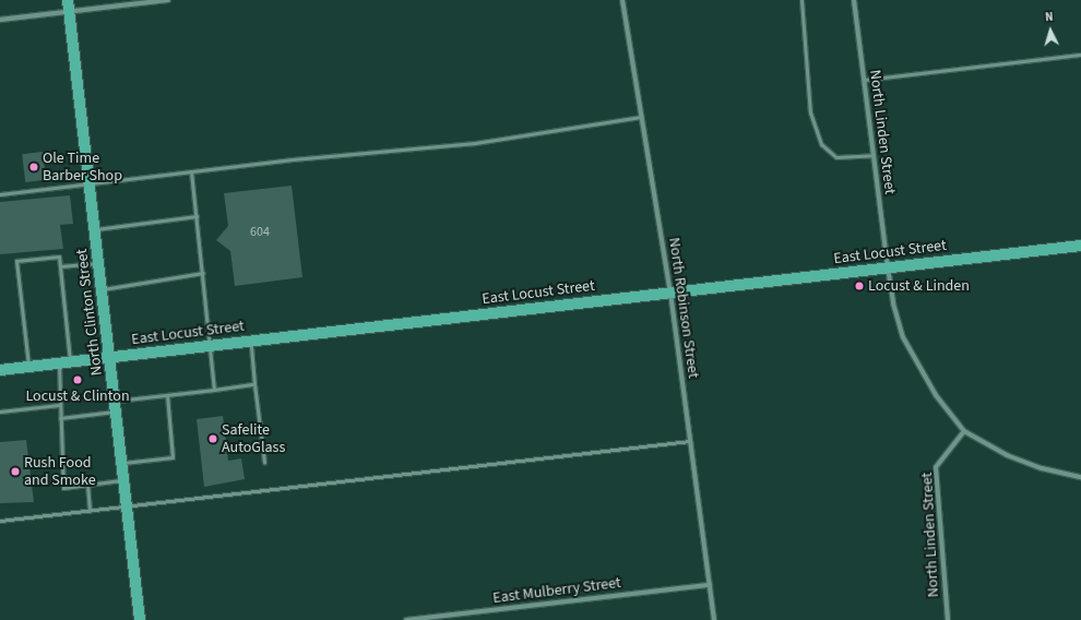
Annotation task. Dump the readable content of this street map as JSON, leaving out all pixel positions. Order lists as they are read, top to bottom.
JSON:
{
  "streets": {
    "main road": ["East Locust Street", "North Clinton Street"],
    "street": ["North Linden Street", "North Robinson Street", "East Mulberry Street"]
  },
  "crossings": [
    ["North Linden Street", "East Locust Street"],
    ["East Locust Street", "North Robinson Street"],
    ["East Locust Street", "North Clinton Street"],
    ["North Robinson Street", "East Mulberry Street"]
  ],
  "places": [
    "Ole Time Barber Shop",
    "Locust & Linden",
    "Locust & Clinton",
    "Safelite AutoGlass",
    "Rush Food and Smoke"
  ],
  "house_numbers": ["604"],
  "north": "top"
}
